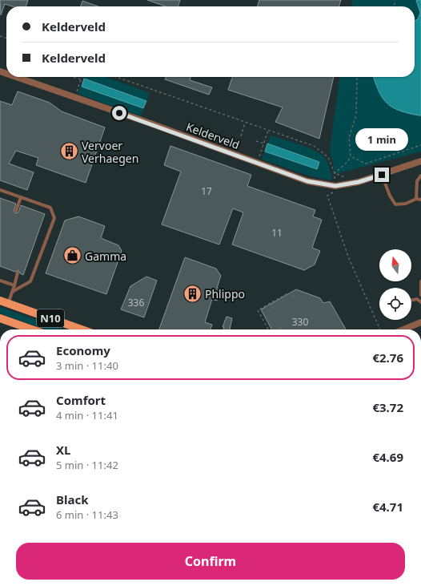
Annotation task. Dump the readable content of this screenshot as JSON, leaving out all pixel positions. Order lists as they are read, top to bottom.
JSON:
{
  "streets": {
    "main road": ["N10"],
    "street": ["Kelderveld"]
  },
  "places": {
    "building": ["Vervoer Verhaegen", "Phlippo"],
    "shop": ["Gamma"]
  },
  "house_numbers": [
    "17",
    "11",
    "336",
    "330"
  ],
  "north": "top",
  "page": {
    "banner": ["Kelderveld", "Kelderveld"],
    "bubble": "1 min",
    "list": [
      {
        "name": "Economy",
        "note": "3 min · 11:40",
        "value": "€2.76"
      },
      {
        "name": "Comfort",
        "note": "4 min · 11:41",
        "value": "€3.72"
      },
      {
        "name": "XL",
        "note": "5 min · 11:42",
        "value": "€4.69"
      },
      {
        "name": "Black",
        "note": "6 min · 11:43",
        "value": "€4.71"
      }
    ],
    "buttons": "Confirm"
  }
}
